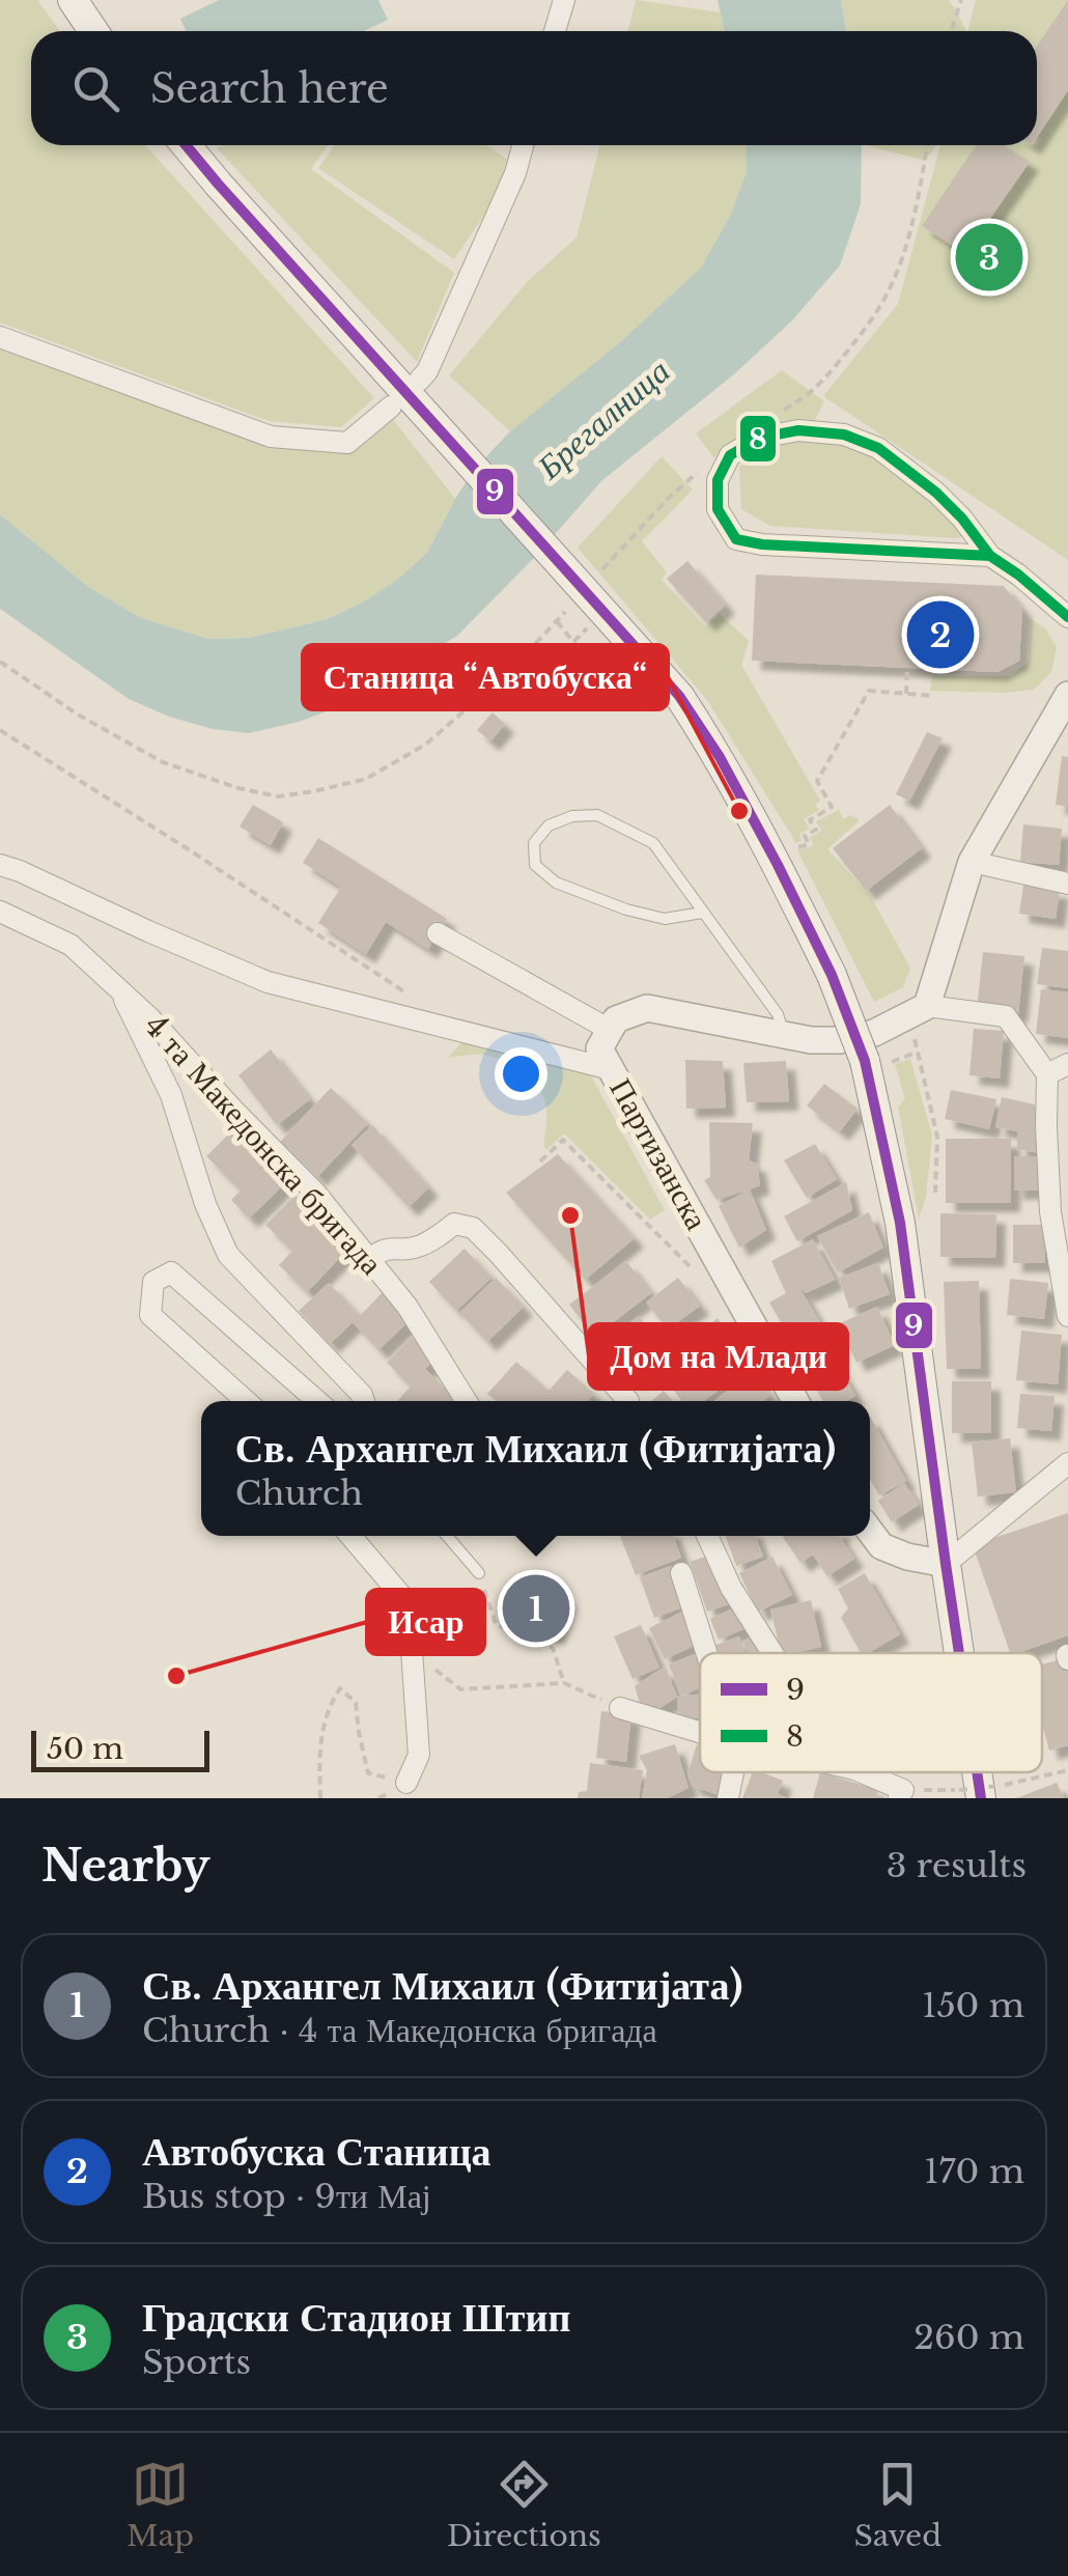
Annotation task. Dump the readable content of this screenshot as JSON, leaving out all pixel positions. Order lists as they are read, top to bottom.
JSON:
{
  "streets": {
    "street": ["4 та Македонска бригада", "Партизанска"]
  },
  "water": ["Брегалница"],
  "places": ["Станица “Автобуска“", "Дом на Млади", "Исар"],
  "lines": ["transit line 9", "transit line 8"],
  "legend": ["9", "8"],
  "scale_bar": "50 m",
  "page": {
    "search": "Search here",
    "pins": ["3", "2", "1"],
    "popup": ["Св. Архангел Михаил (Фитијата)", "Church"],
    "scale": "50 m",
    "heading": ["Nearby", "3 results"],
    "list": [
      {
        "mark": "1",
        "name": "Св. Архангел Михаил (Фитијата)",
        "note": "Church · 4 та Македонска бригада",
        "value": "150 m"
      },
      {
        "mark": "2",
        "name": "Автобуска Станица",
        "note": "Bus stop · 9ти Мај",
        "value": "170 m"
      },
      {
        "mark": "3",
        "name": "Градски Стадион Штип",
        "note": "Sports",
        "value": "260 m"
      }
    ],
    "nav": ["Map", "Directions", "Saved"]
  }
}
